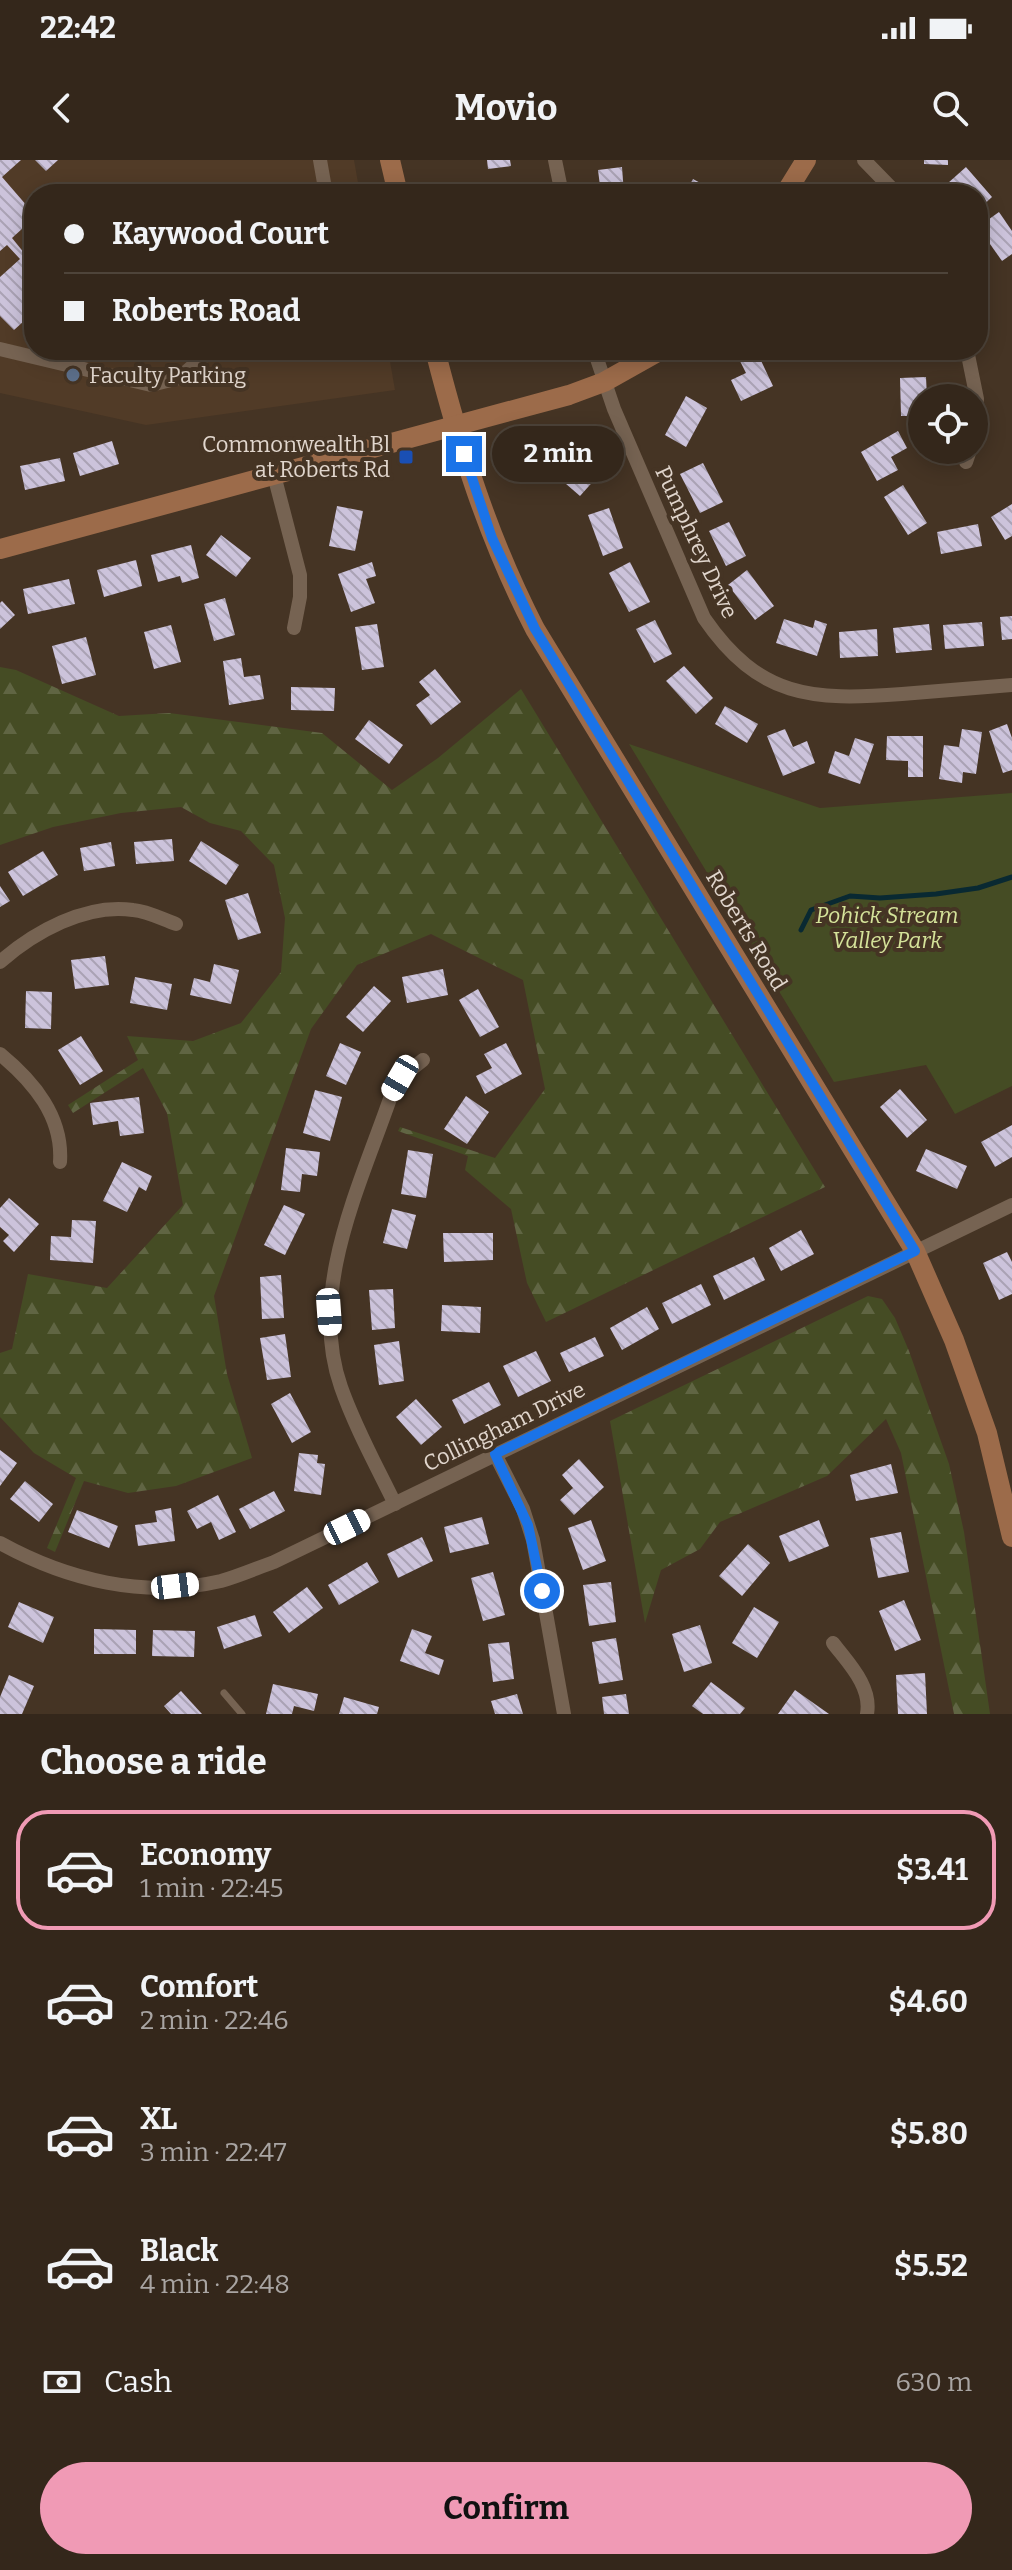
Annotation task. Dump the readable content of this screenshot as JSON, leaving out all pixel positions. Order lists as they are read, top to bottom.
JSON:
{
  "streets": {
    "main road": ["Roberts Road"],
    "street": ["Pumphrey Drive", "Collingham Drive"]
  },
  "crossings": [
    ["Roberts Road", "Collingham Drive"]
  ],
  "parks": ["Pohick Stream Valley Park"],
  "places": {
    "other": ["Faculty Parking"],
    "transit": ["Commonwealth Bl at Roberts Rd"]
  },
  "page": {
    "status": "22:42",
    "header": "Movio",
    "banner": ["Kaywood Court", "Roberts Road"],
    "bubble": "2 min",
    "heading": "Choose a ride",
    "list": [
      {
        "name": "Economy",
        "note": "1 min · 22:45",
        "value": "$3.41"
      },
      {
        "name": "Comfort",
        "note": "2 min · 22:46",
        "value": "$4.60"
      },
      {
        "name": "XL",
        "note": "3 min · 22:47",
        "value": "$5.80"
      },
      {
        "name": "Black",
        "note": "4 min · 22:48",
        "value": "$5.52"
      }
    ],
    "pay": ["Cash", "630 m"],
    "buttons": "Confirm"
  }
}
